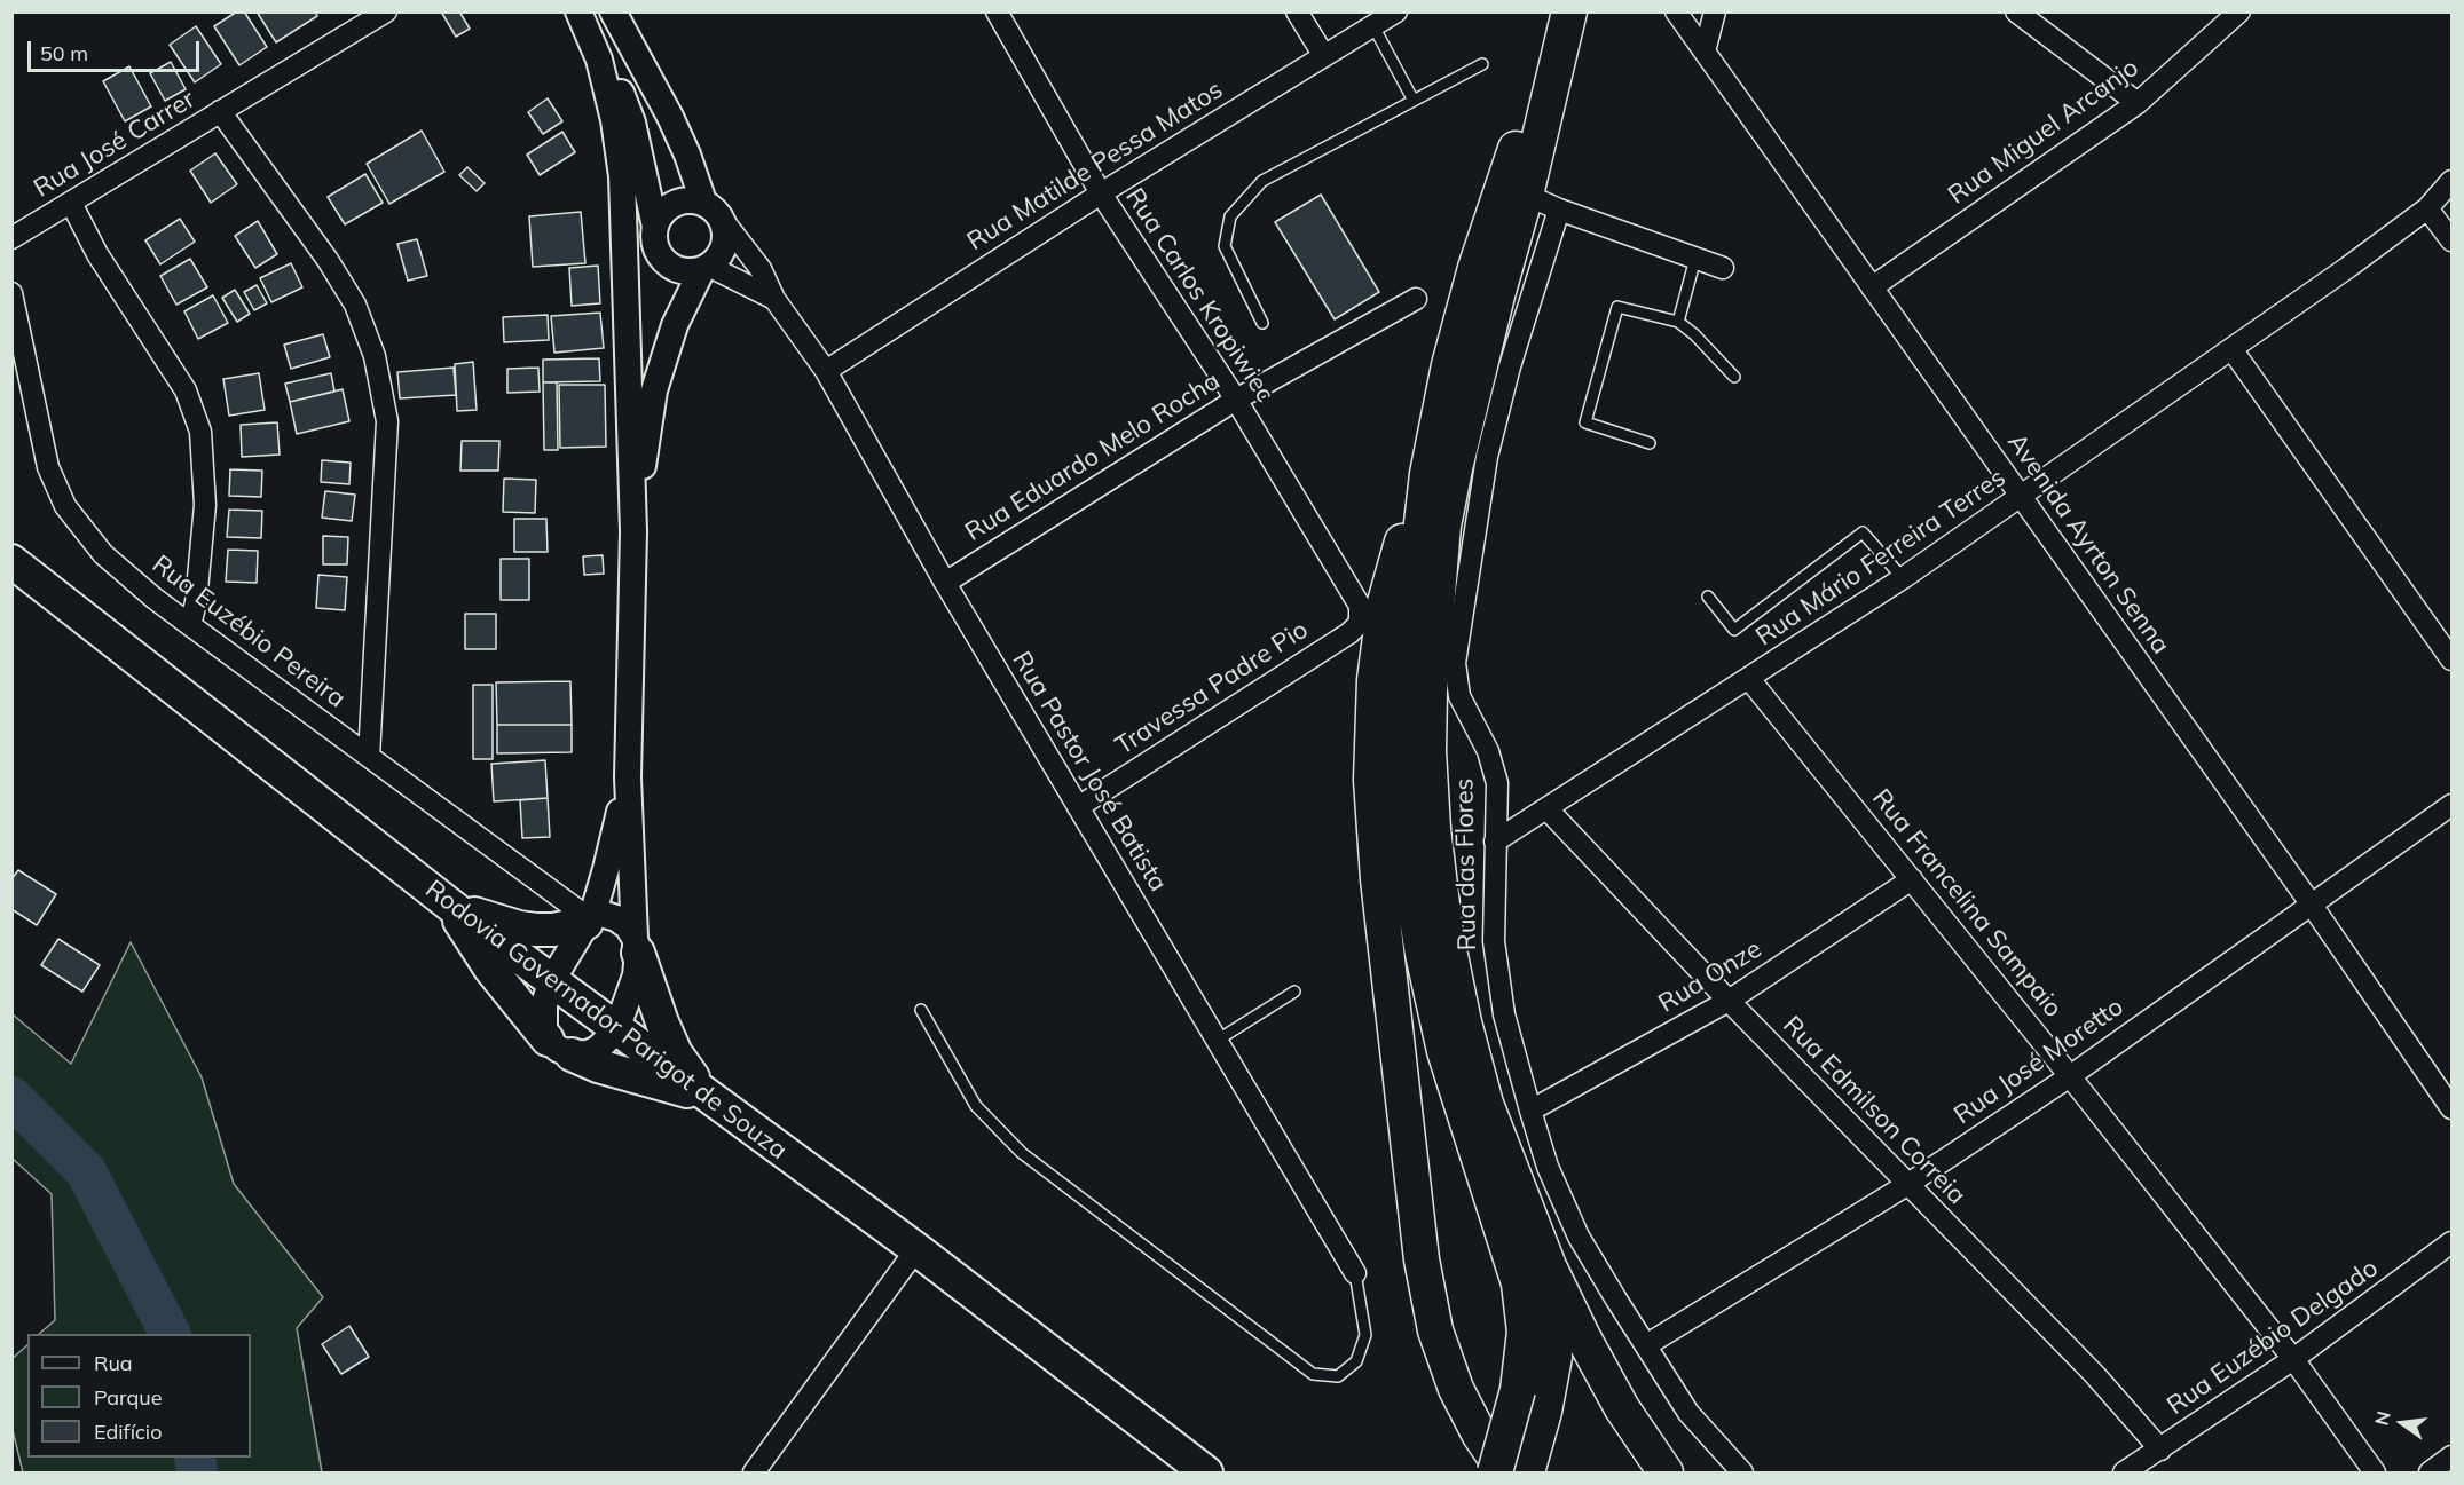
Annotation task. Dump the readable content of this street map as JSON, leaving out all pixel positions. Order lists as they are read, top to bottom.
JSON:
{
  "streets": {
    "main road": ["Rodovia Governador Parigot de Souza"],
    "street": [
      "Rua Miguel Arcanjo",
      "Rua José Carrer",
      "Rua Matilde Pessa Matos",
      "Rua Carlos Kropiwiec",
      "Rua Eduardo Melo Rocha",
      "Avenida Ayrton Senna",
      "Rua Mário Ferreira Terres",
      "Rua Euzébio Pereira",
      "Travessa Padre Pio",
      "Rua Pastor José Batista",
      "Rua das Flores",
      "Rua Francelina Sampaio",
      "Rua Onze",
      "Rua José Moretto",
      "Rua Edmilson Correia",
      "Rua Euzébio Delgado"
    ]
  },
  "crossings": [
    ["Rua Miguel Arcanjo", "Avenida Ayrton Senna"],
    ["Rua Matilde Pessa Matos", "Rua Carlos Kropiwiec"],
    ["Rua Matilde Pessa Matos", "Rua Pastor José Batista"],
    ["Rua Carlos Kropiwiec", "Rua Eduardo Melo Rocha"],
    ["Rua Carlos Kropiwiec", "Travessa Padre Pio"],
    ["Rua Eduardo Melo Rocha", "Rua Pastor José Batista"],
    ["Avenida Ayrton Senna", "Rua Mário Ferreira Terres"],
    ["Avenida Ayrton Senna", "Rua José Moretto"],
    ["Rua Mário Ferreira Terres", "Rua das Flores"],
    ["Rua Mário Ferreira Terres", "Rua Francelina Sampaio"],
    ["Rua Mário Ferreira Terres", "Rua Edmilson Correia"],
    ["Travessa Padre Pio", "Rua Pastor José Batista"],
    ["Rua das Flores", "Rua Onze"],
    ["Rua das Flores", "Rua José Moretto"],
    ["Rua Francelina Sampaio", "Rua Onze"],
    ["Rua Francelina Sampaio", "Rua José Moretto"],
    ["Rua Francelina Sampaio", "Rua Euzébio Delgado"],
    ["Rua Onze", "Rua Edmilson Correia"],
    ["Rua José Moretto", "Rua Edmilson Correia"],
    ["Rua Edmilson Correia", "Rua Euzébio Delgado"]
  ],
  "legend": ["Rua", "Parque", "Edifício"],
  "scale_bar": "50 m",
  "north": "left"
}
